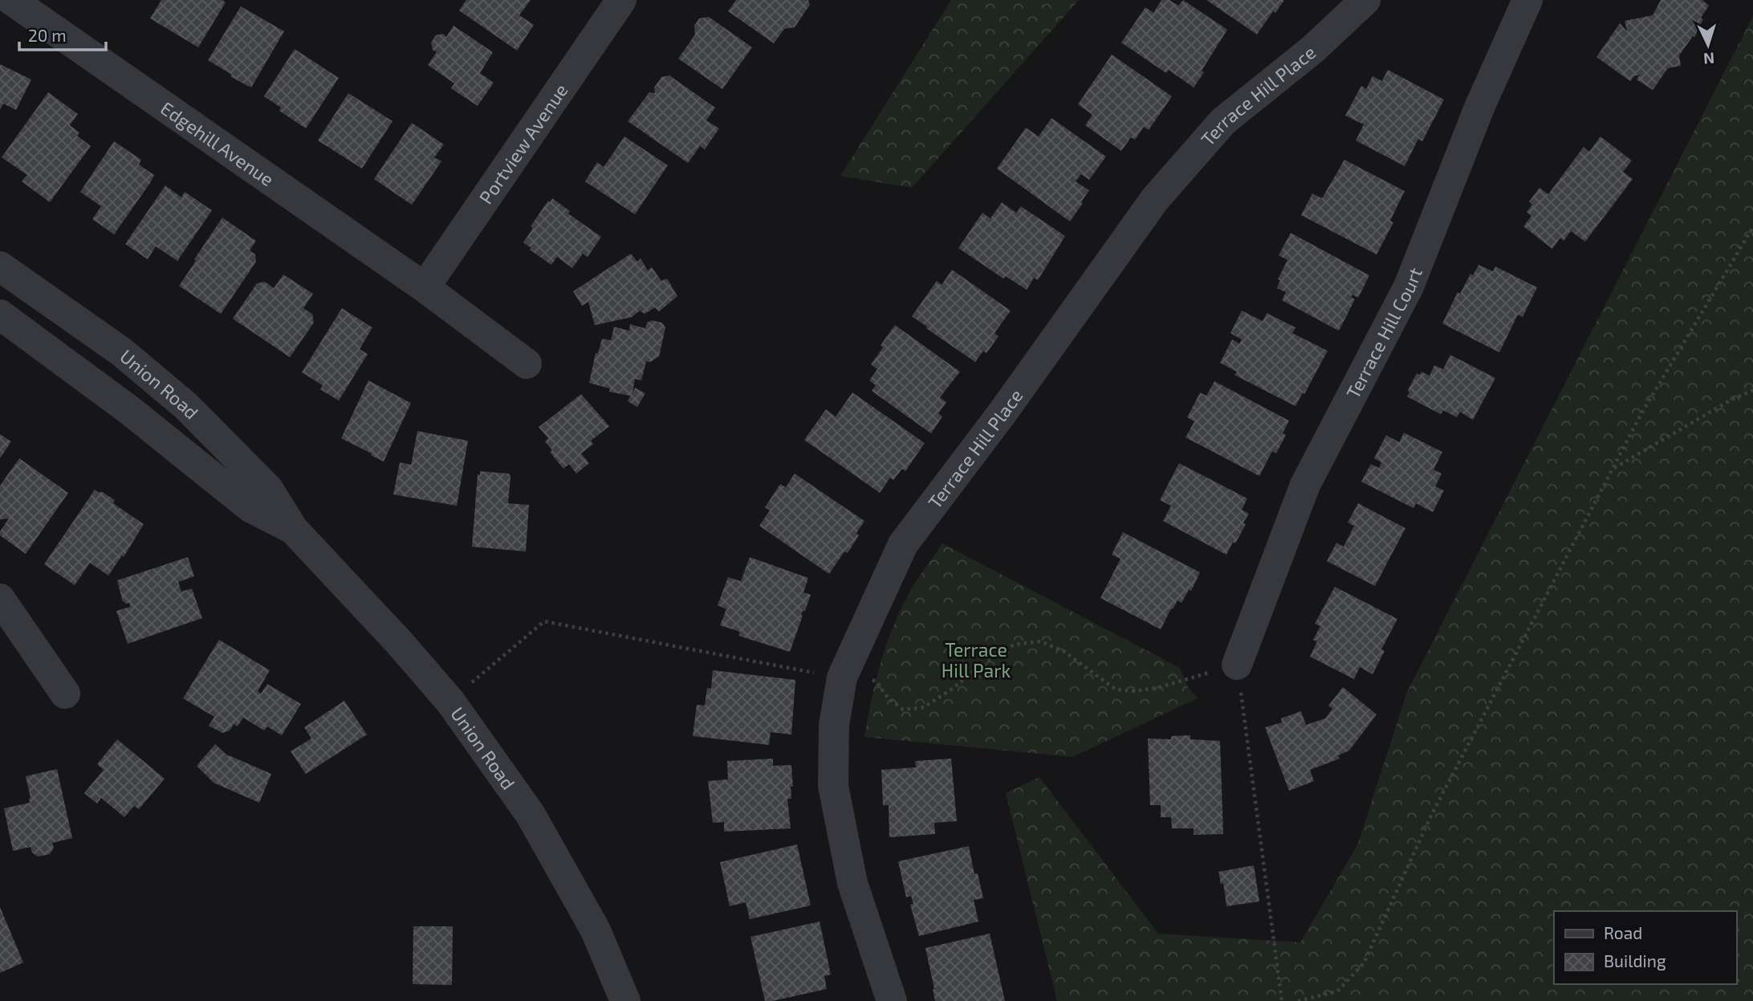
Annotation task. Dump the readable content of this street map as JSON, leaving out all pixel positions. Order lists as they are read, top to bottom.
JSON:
{
  "streets": {
    "street": [
      "Terrace Hill Place",
      "Edgehill Avenue",
      "Portview Avenue",
      "Terrace Hill Court",
      "Union Road"
    ]
  },
  "crossings": [
    ["Edgehill Avenue", "Portview Avenue"]
  ],
  "parks": ["Terrace Hill Park"],
  "legend": ["Road", "Building"],
  "scale_bar": "20 m",
  "north": "bottom"
}
